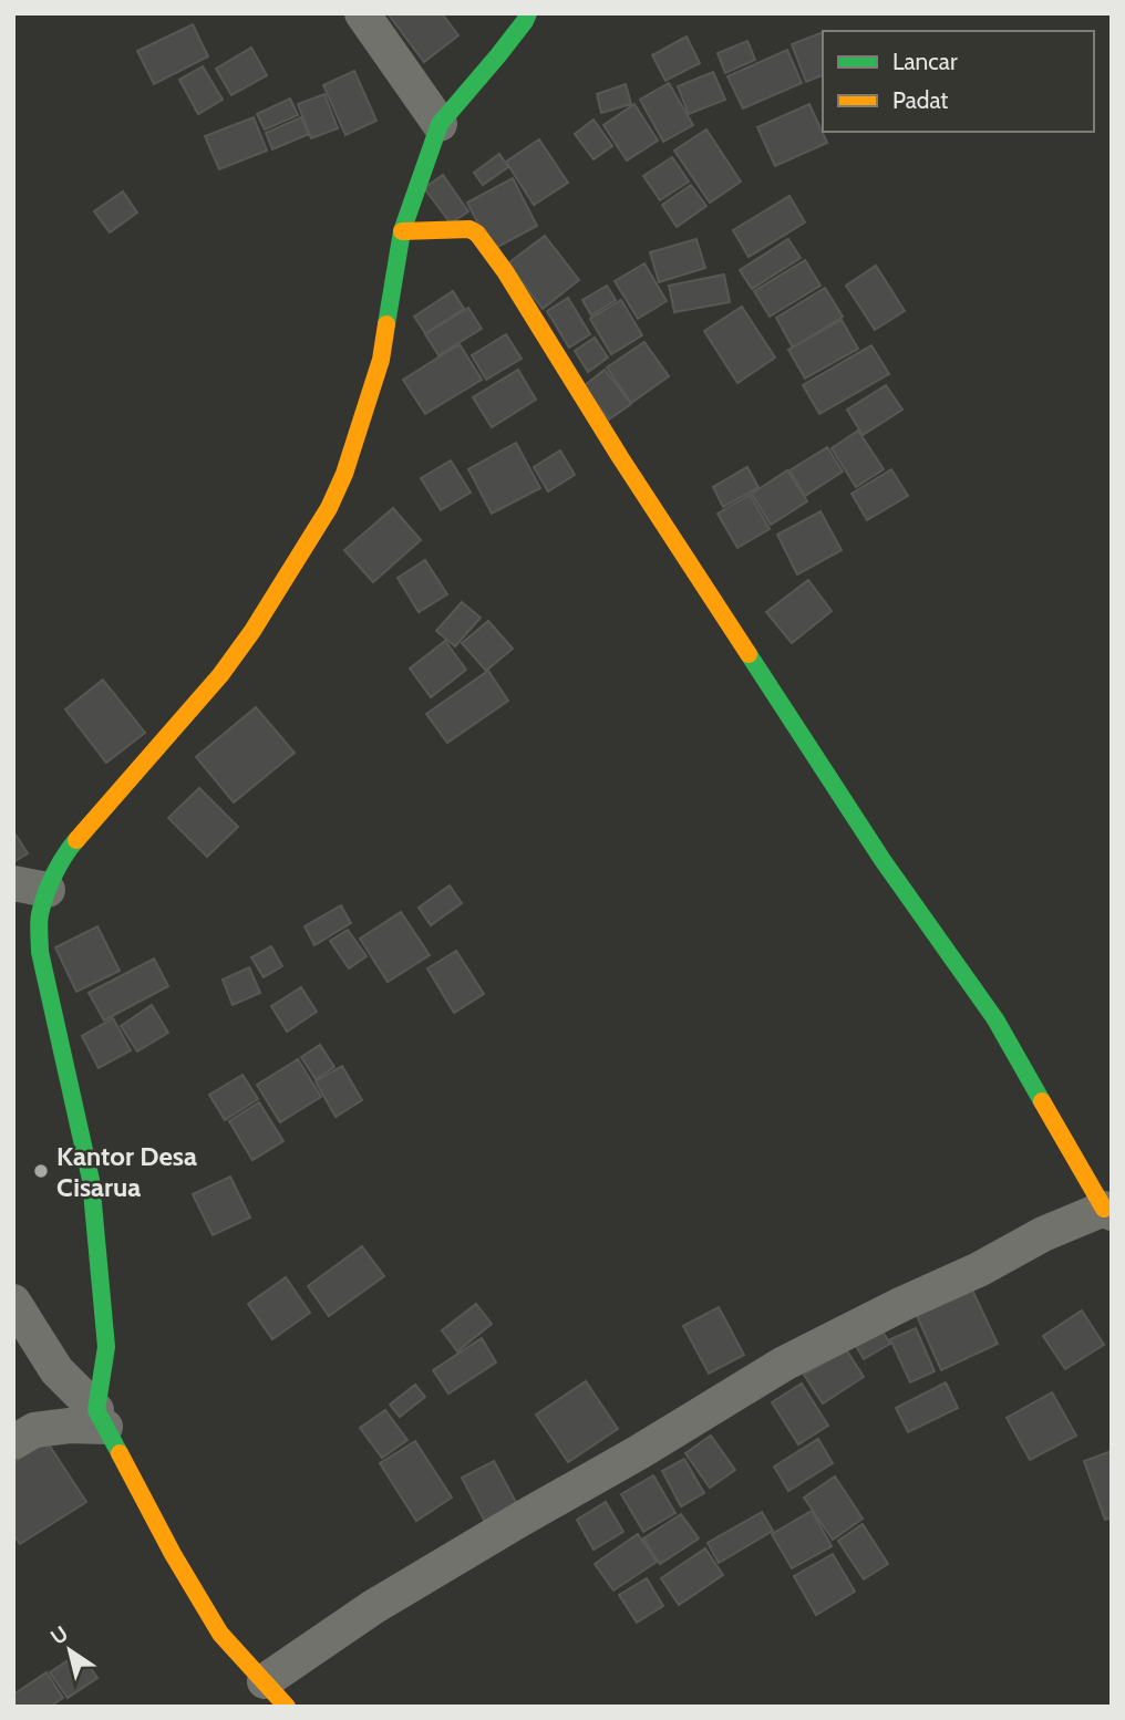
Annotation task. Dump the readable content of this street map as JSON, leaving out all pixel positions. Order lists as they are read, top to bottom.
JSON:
{
  "places": ["Kantor Desa Cisarua"],
  "legend": ["Lancar", "Padat"],
  "north": "top left"
}
